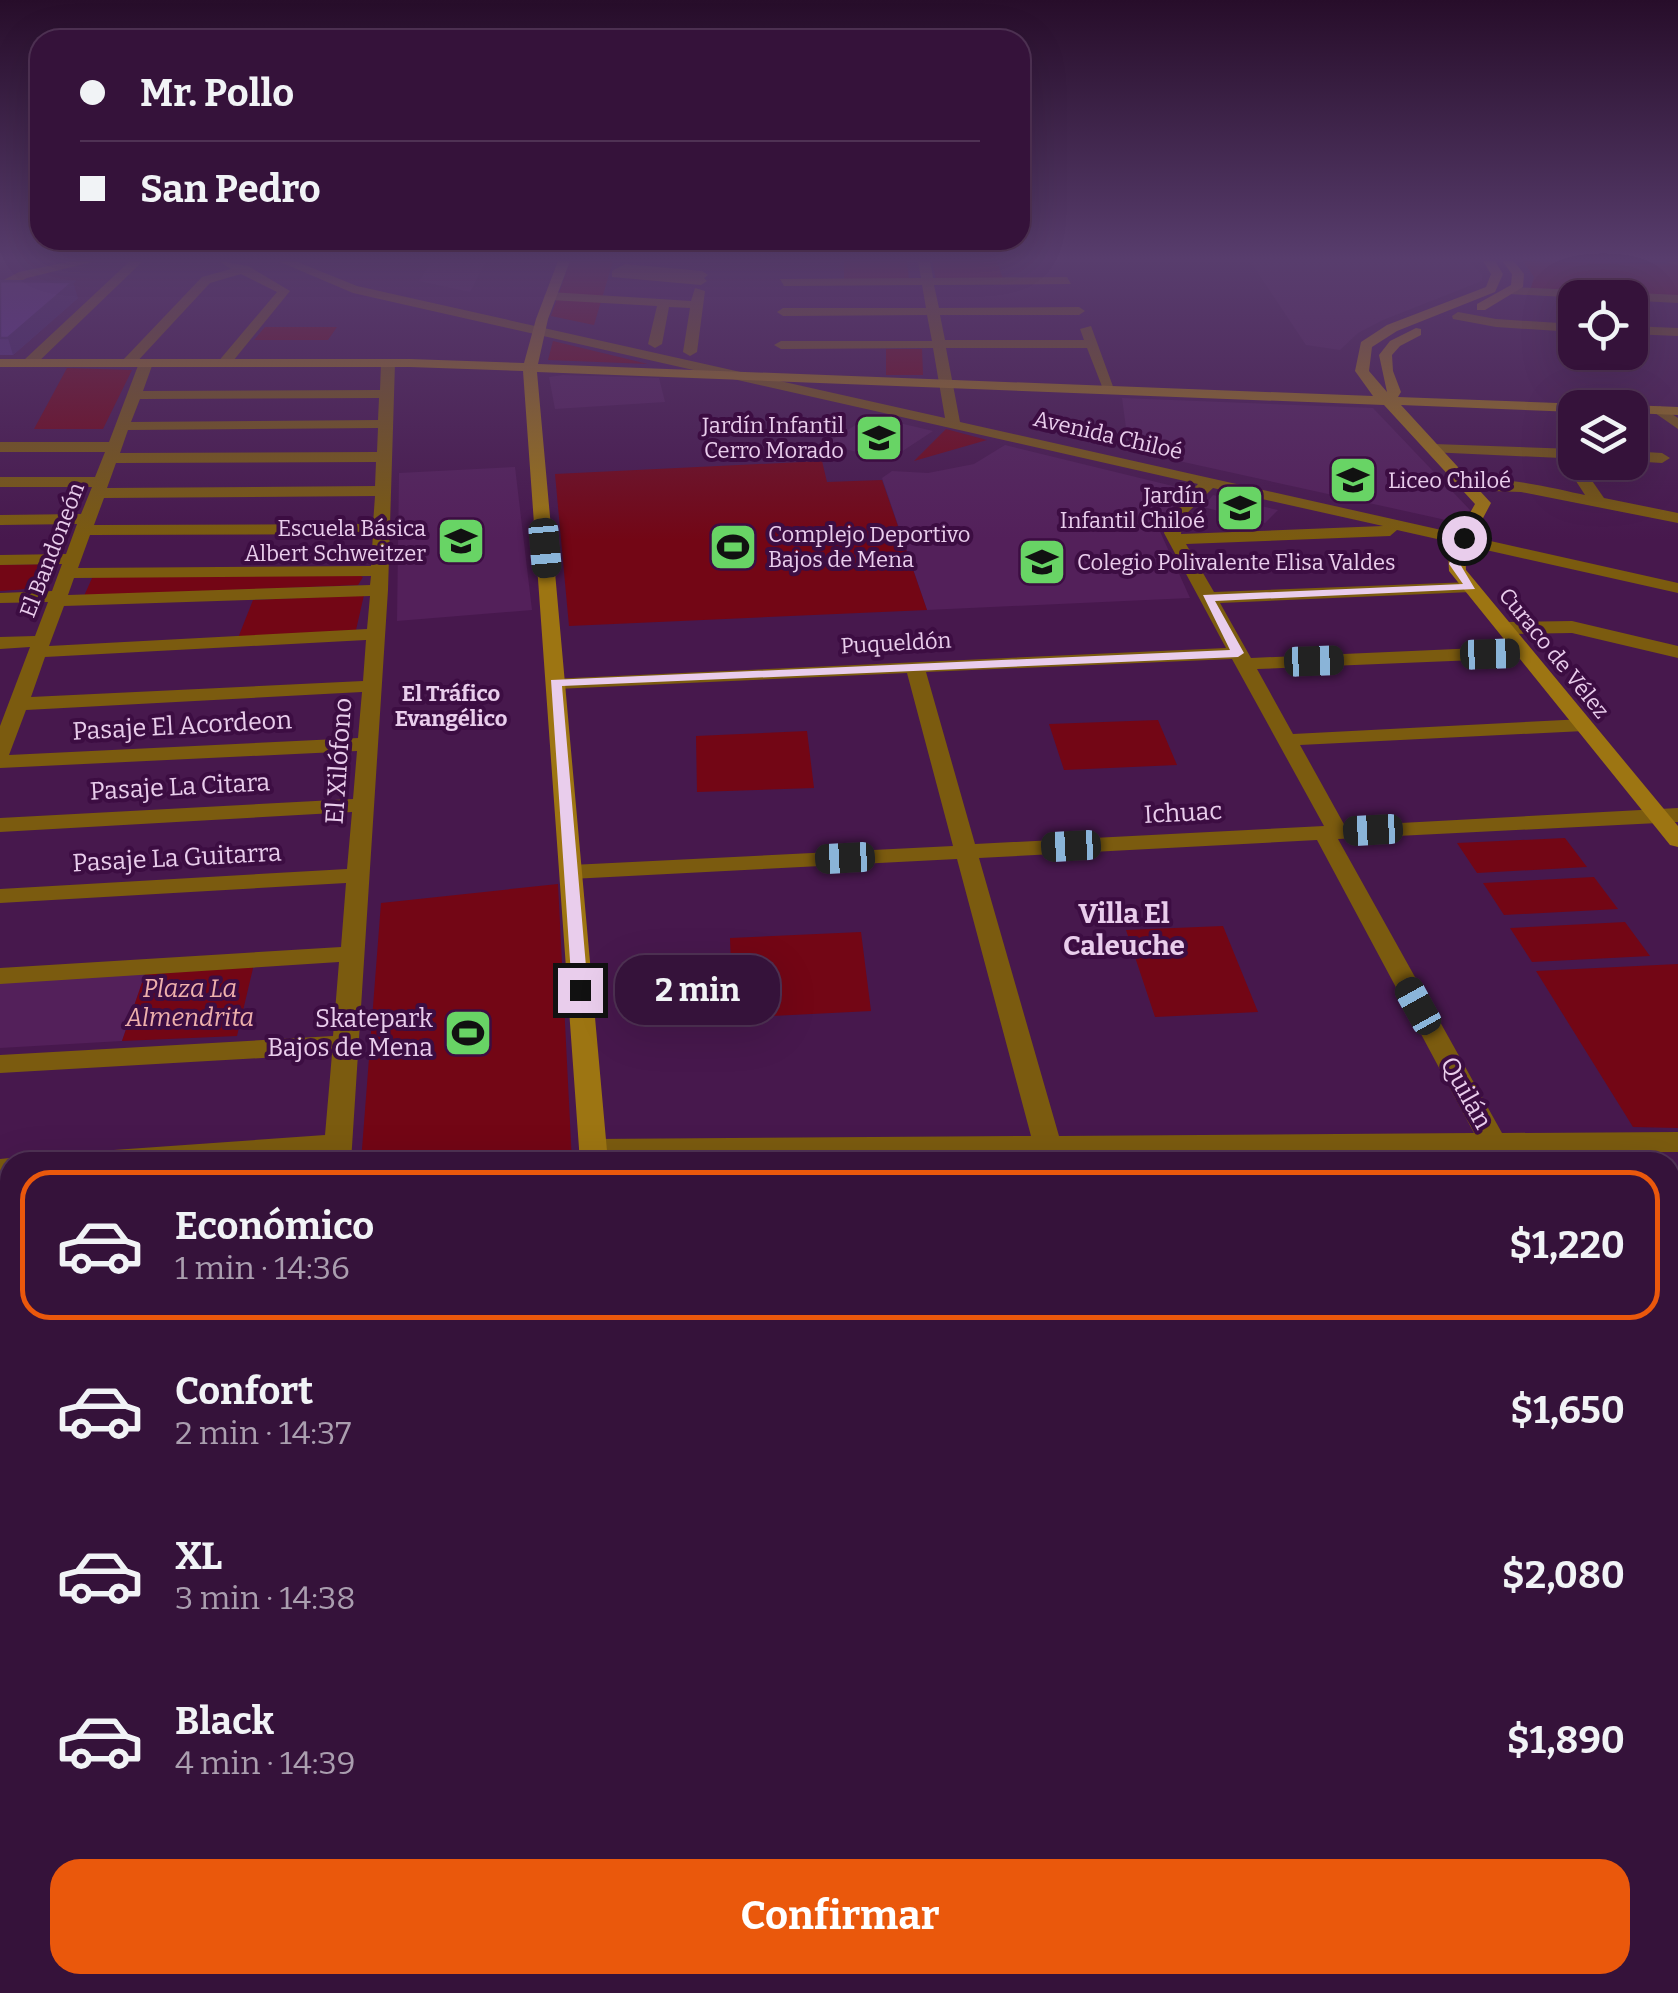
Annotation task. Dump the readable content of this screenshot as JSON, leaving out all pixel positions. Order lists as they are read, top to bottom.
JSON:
{
  "streets": {
    "street": [
      "Avenida Chiloé",
      "El Bandoneón",
      "Puqueldón",
      "Curaco de Vélez",
      "Pasaje El Acordeon",
      "El Xilófono",
      "Pasaje La Citara",
      "Ichuac",
      "Pasaje La Guitarra",
      "Quilán"
    ]
  },
  "crossings": [
    ["Avenida Chiloé", "Curaco de Vélez"],
    ["Puqueldón", "Curaco de Vélez"],
    ["Puqueldón", "Quilán"],
    ["Curaco de Vélez", "Ichuac"],
    ["Pasaje El Acordeon", "El Xilófono"],
    ["El Xilófono", "Pasaje La Citara"],
    ["El Xilófono", "Pasaje La Guitarra"],
    ["Ichuac", "Quilán"]
  ],
  "districts": ["El Tráfico Evangélico", "Villa El Caleuche"],
  "parks": ["Plaza La Almendrita"],
  "places": {
    "school or university": [
      "Jardín Infantil Cerro Morado",
      "Liceo Chiloé",
      "Jardín Infantil Chiloé",
      "Escuela Básica Albert Schweitzer",
      "Colegio Polivalente Elisa Valdes"
    ],
    "sports": ["Complejo Deportivo Bajos de Mena", "Skatepark Bajos de Mena"]
  },
  "page": {
    "banner": ["Mr. Pollo", "San Pedro"],
    "bubble": "2 min",
    "list": [
      {
        "name": "Económico",
        "note": "1 min · 14:36",
        "value": "$1,220"
      },
      {
        "name": "Confort",
        "note": "2 min · 14:37",
        "value": "$1,650"
      },
      {
        "name": "XL",
        "note": "3 min · 14:38",
        "value": "$2,080"
      },
      {
        "name": "Black",
        "note": "4 min · 14:39",
        "value": "$1,890"
      }
    ],
    "buttons": "Confirmar"
  }
}
